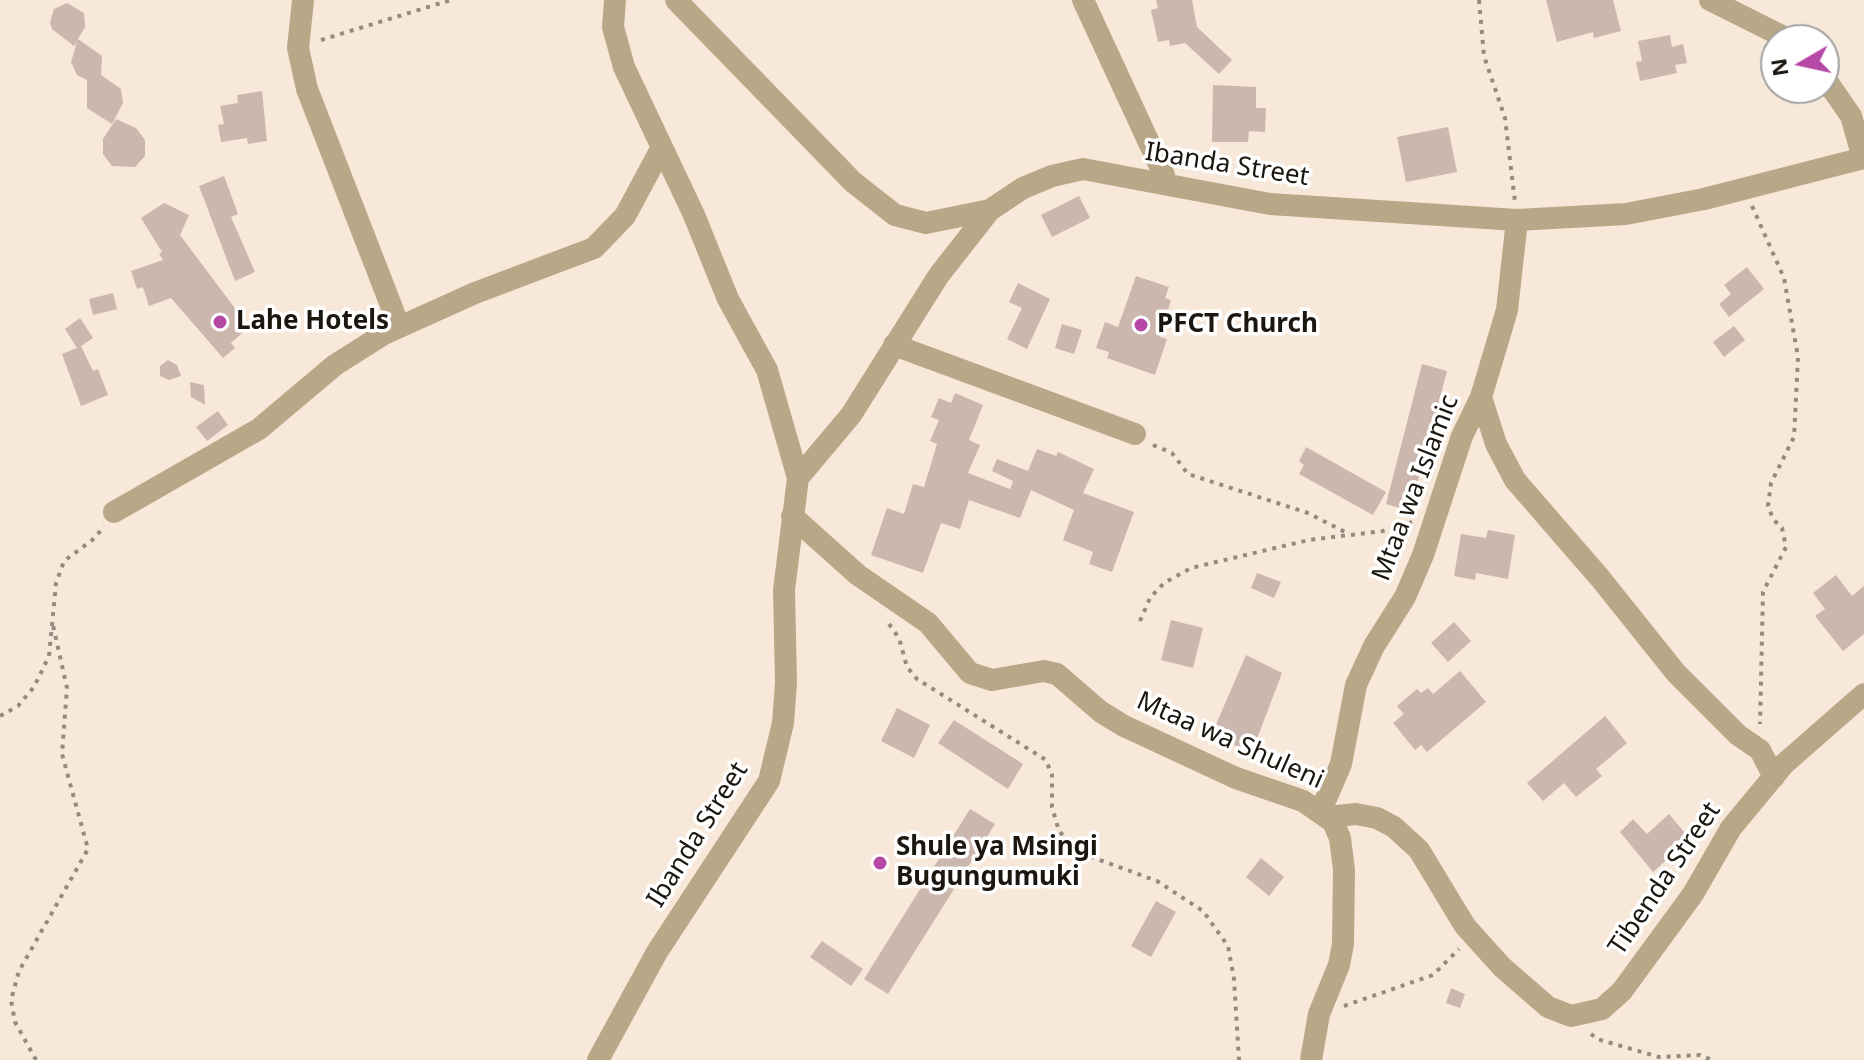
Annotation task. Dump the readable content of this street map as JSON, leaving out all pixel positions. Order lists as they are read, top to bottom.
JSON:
{
  "streets": {
    "street": [
      "Ibanda Street",
      "Mtaa wa Islamic",
      "Mtaa wa Shuleni",
      "Tibenda Street"
    ]
  },
  "crossings": [
    ["Ibanda Street", "Mtaa wa Islamic"],
    ["Ibanda Street", "Mtaa wa Shuleni"],
    ["Mtaa wa Islamic", "Mtaa wa Shuleni"]
  ],
  "places": ["Lahe Hotels", "PFCT Church", "Shule ya Msingi Bugungumuki"],
  "north": "left"
}
